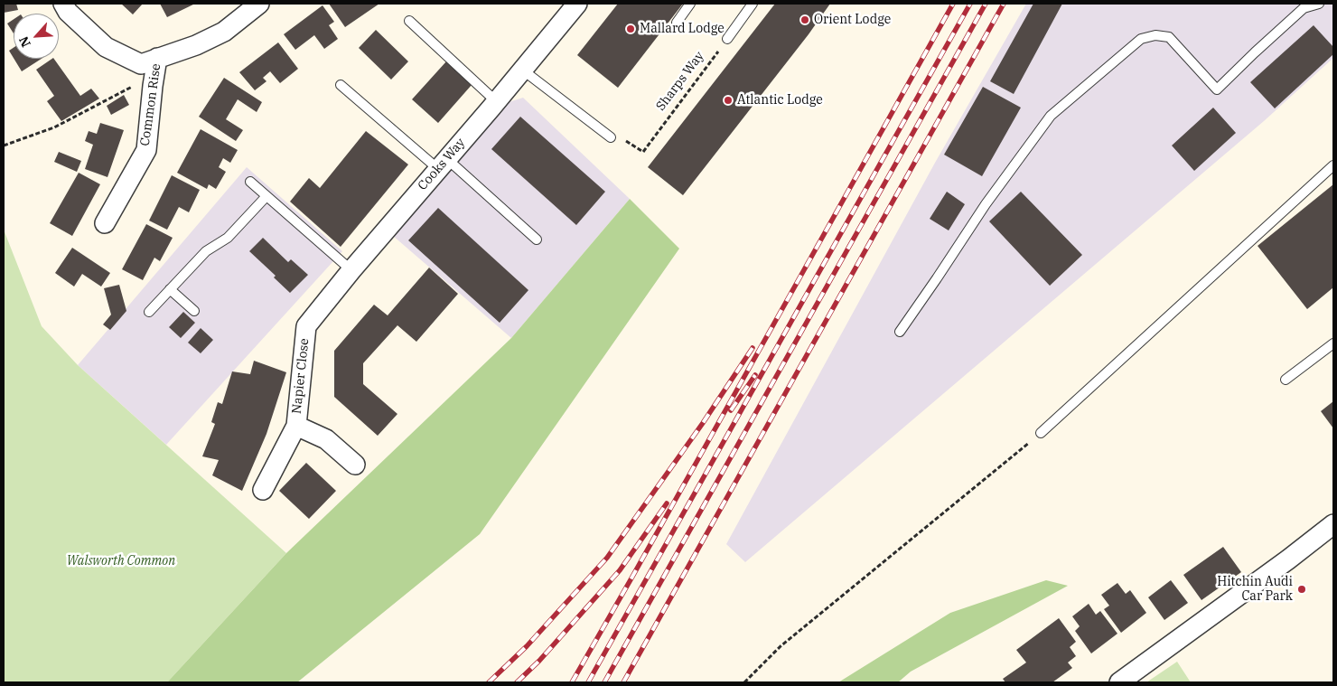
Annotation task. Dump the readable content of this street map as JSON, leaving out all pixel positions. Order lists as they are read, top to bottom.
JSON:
{
  "streets": {
    "street": ["Common Rise", "Cooks Way", "Napier Close"],
    "path": ["Sharps Way"]
  },
  "crossings": [
    ["Cooks Way", "Napier Close"]
  ],
  "parks": ["Walsworth Common"],
  "places": [
    "Orient Lodge",
    "Mallard Lodge",
    "Atlantic Lodge",
    "Hitchin Audi Car Park"
  ],
  "north": "bottom left"
}
